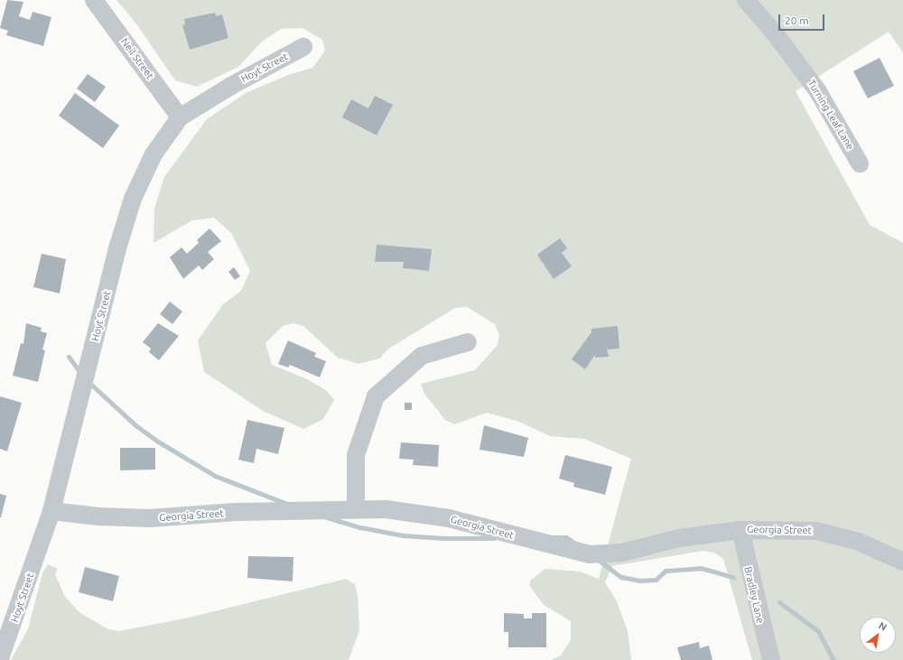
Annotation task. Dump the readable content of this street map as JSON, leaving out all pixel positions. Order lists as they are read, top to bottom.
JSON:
{
  "streets": {
    "street": [
      "Neil Street",
      "Hoyt Street",
      "Turning Leaf Lane",
      "Georgia Street",
      "Bradley Lane"
    ]
  },
  "crossings": [
    ["Neil Street", "Hoyt Street"],
    ["Hoyt Street", "Georgia Street"],
    ["Georgia Street", "Bradley Lane"]
  ],
  "scale_bar": "20 m",
  "north": "top right"
}
